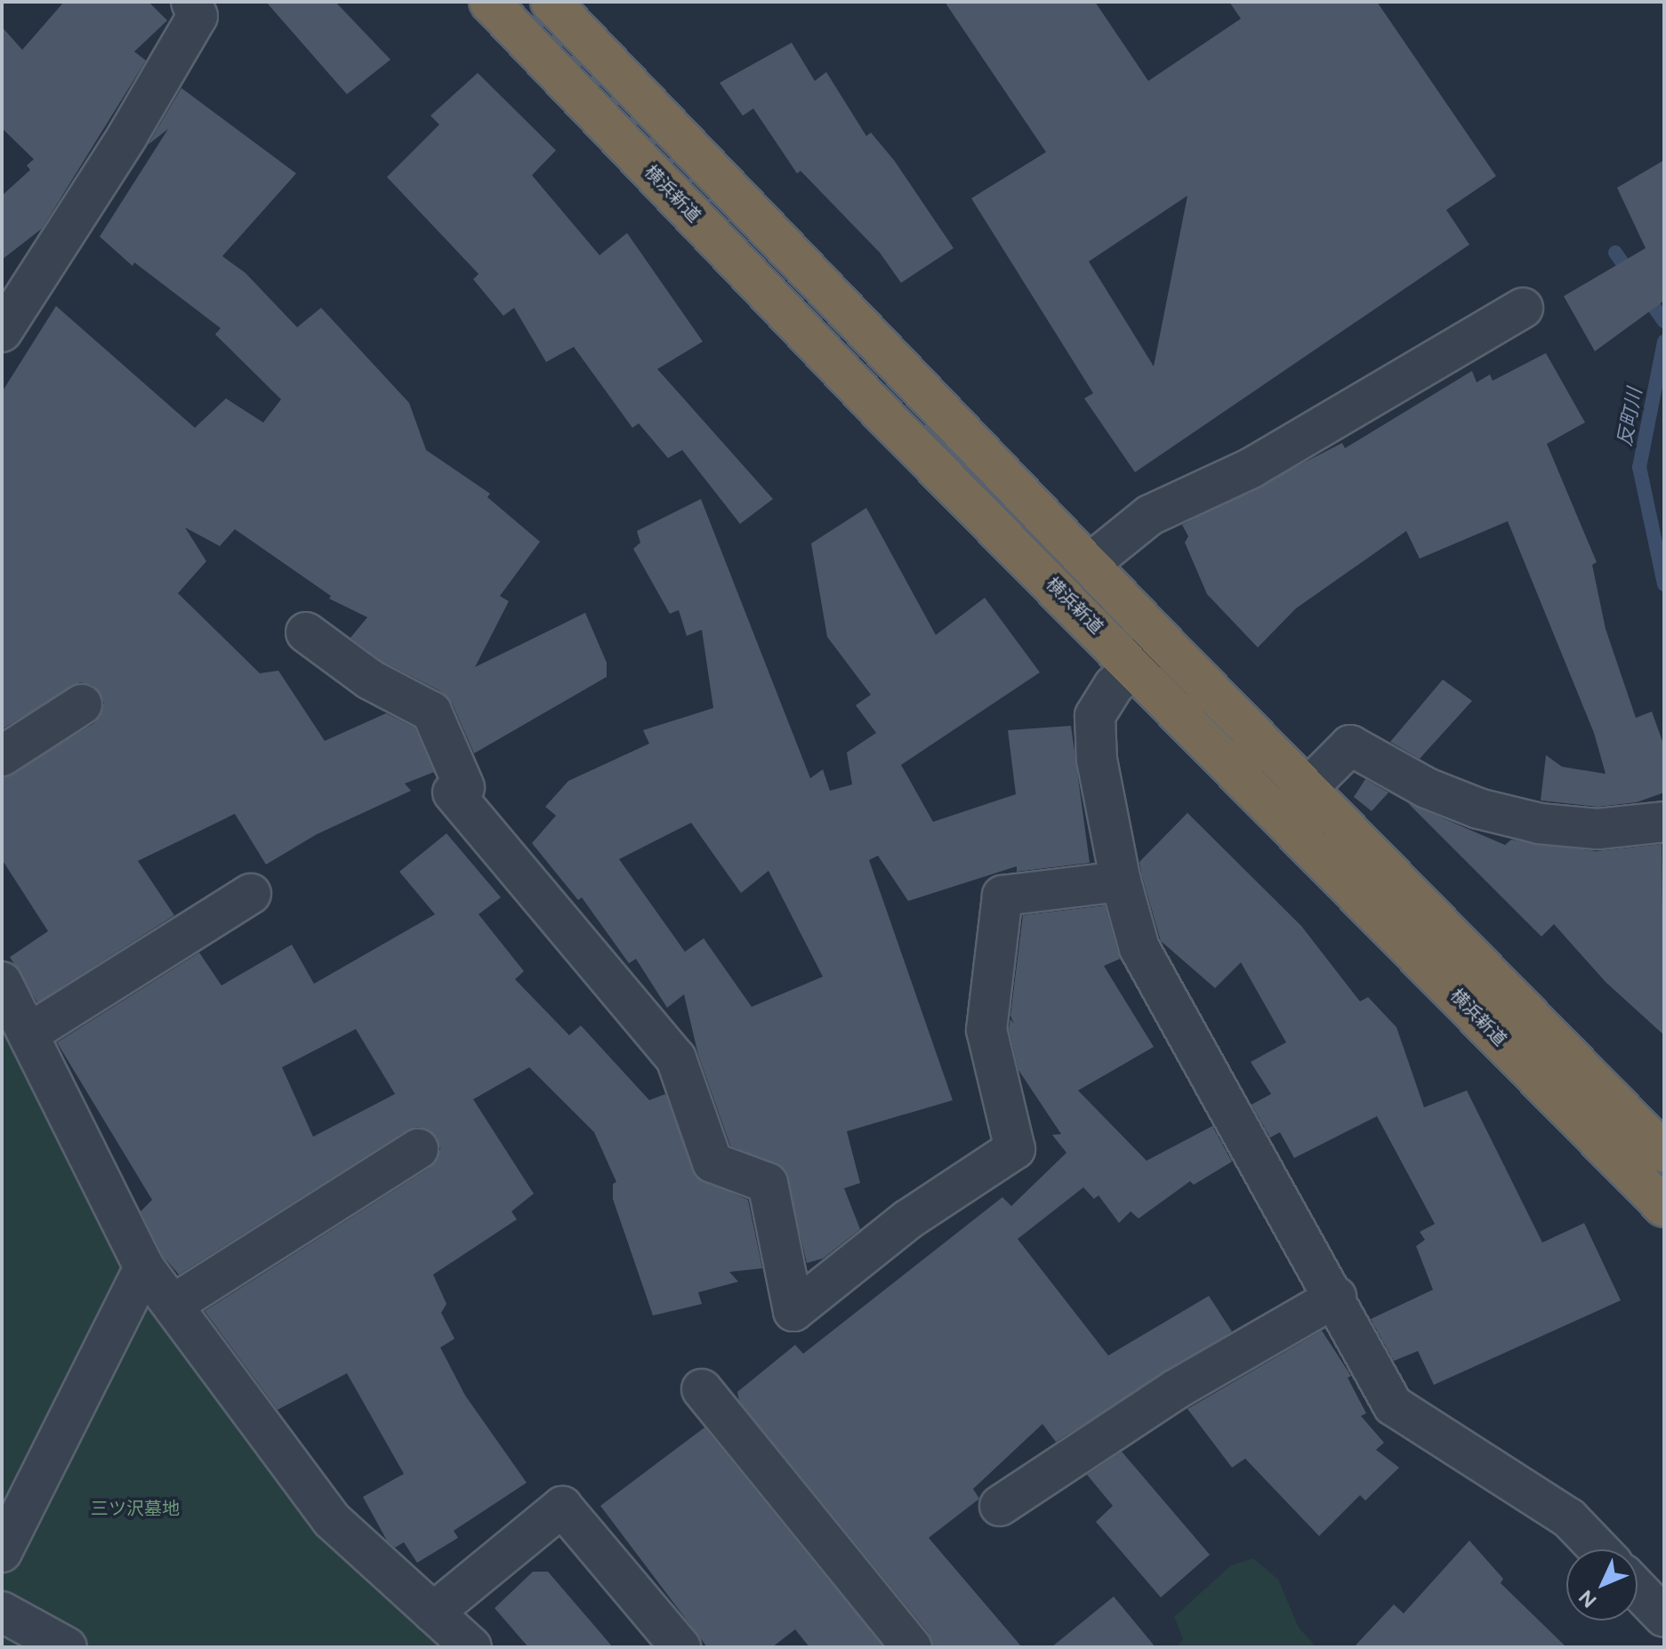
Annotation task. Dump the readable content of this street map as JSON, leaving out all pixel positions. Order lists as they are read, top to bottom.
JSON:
{
  "streets": {
    "highway": ["横浜新道"]
  },
  "water": ["反町川"],
  "parks": ["三ツ沢墓地"],
  "north": "bottom left"
}
